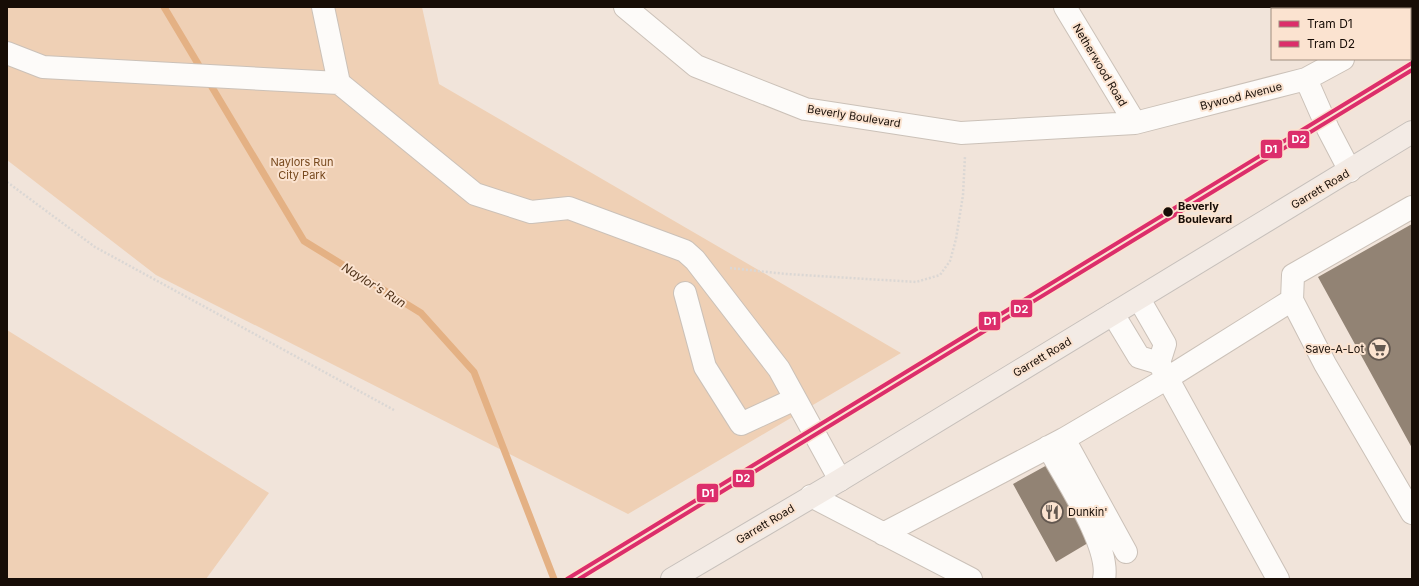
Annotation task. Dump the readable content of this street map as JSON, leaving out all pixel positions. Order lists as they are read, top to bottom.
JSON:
{
  "streets": {
    "main road": ["Garrett Road"],
    "street": ["Netherwood Road", "Bywood Avenue", "Beverly Boulevard"]
  },
  "crossings": [
    ["Netherwood Road", "Bywood Avenue"],
    ["Netherwood Road", "Beverly Boulevard"],
    ["Bywood Avenue", "Beverly Boulevard"]
  ],
  "water": ["Naylor's Run"],
  "parks": ["Naylors Run City Park"],
  "places": {
    "other": ["Beverly Boulevard"],
    "supermarket": ["Save-A-Lot"],
    "restaurant": ["Dunkin'"]
  },
  "lines": ["tram line D1", "tram line D2"],
  "legend": ["Tram D1", "Tram D2"]
}
